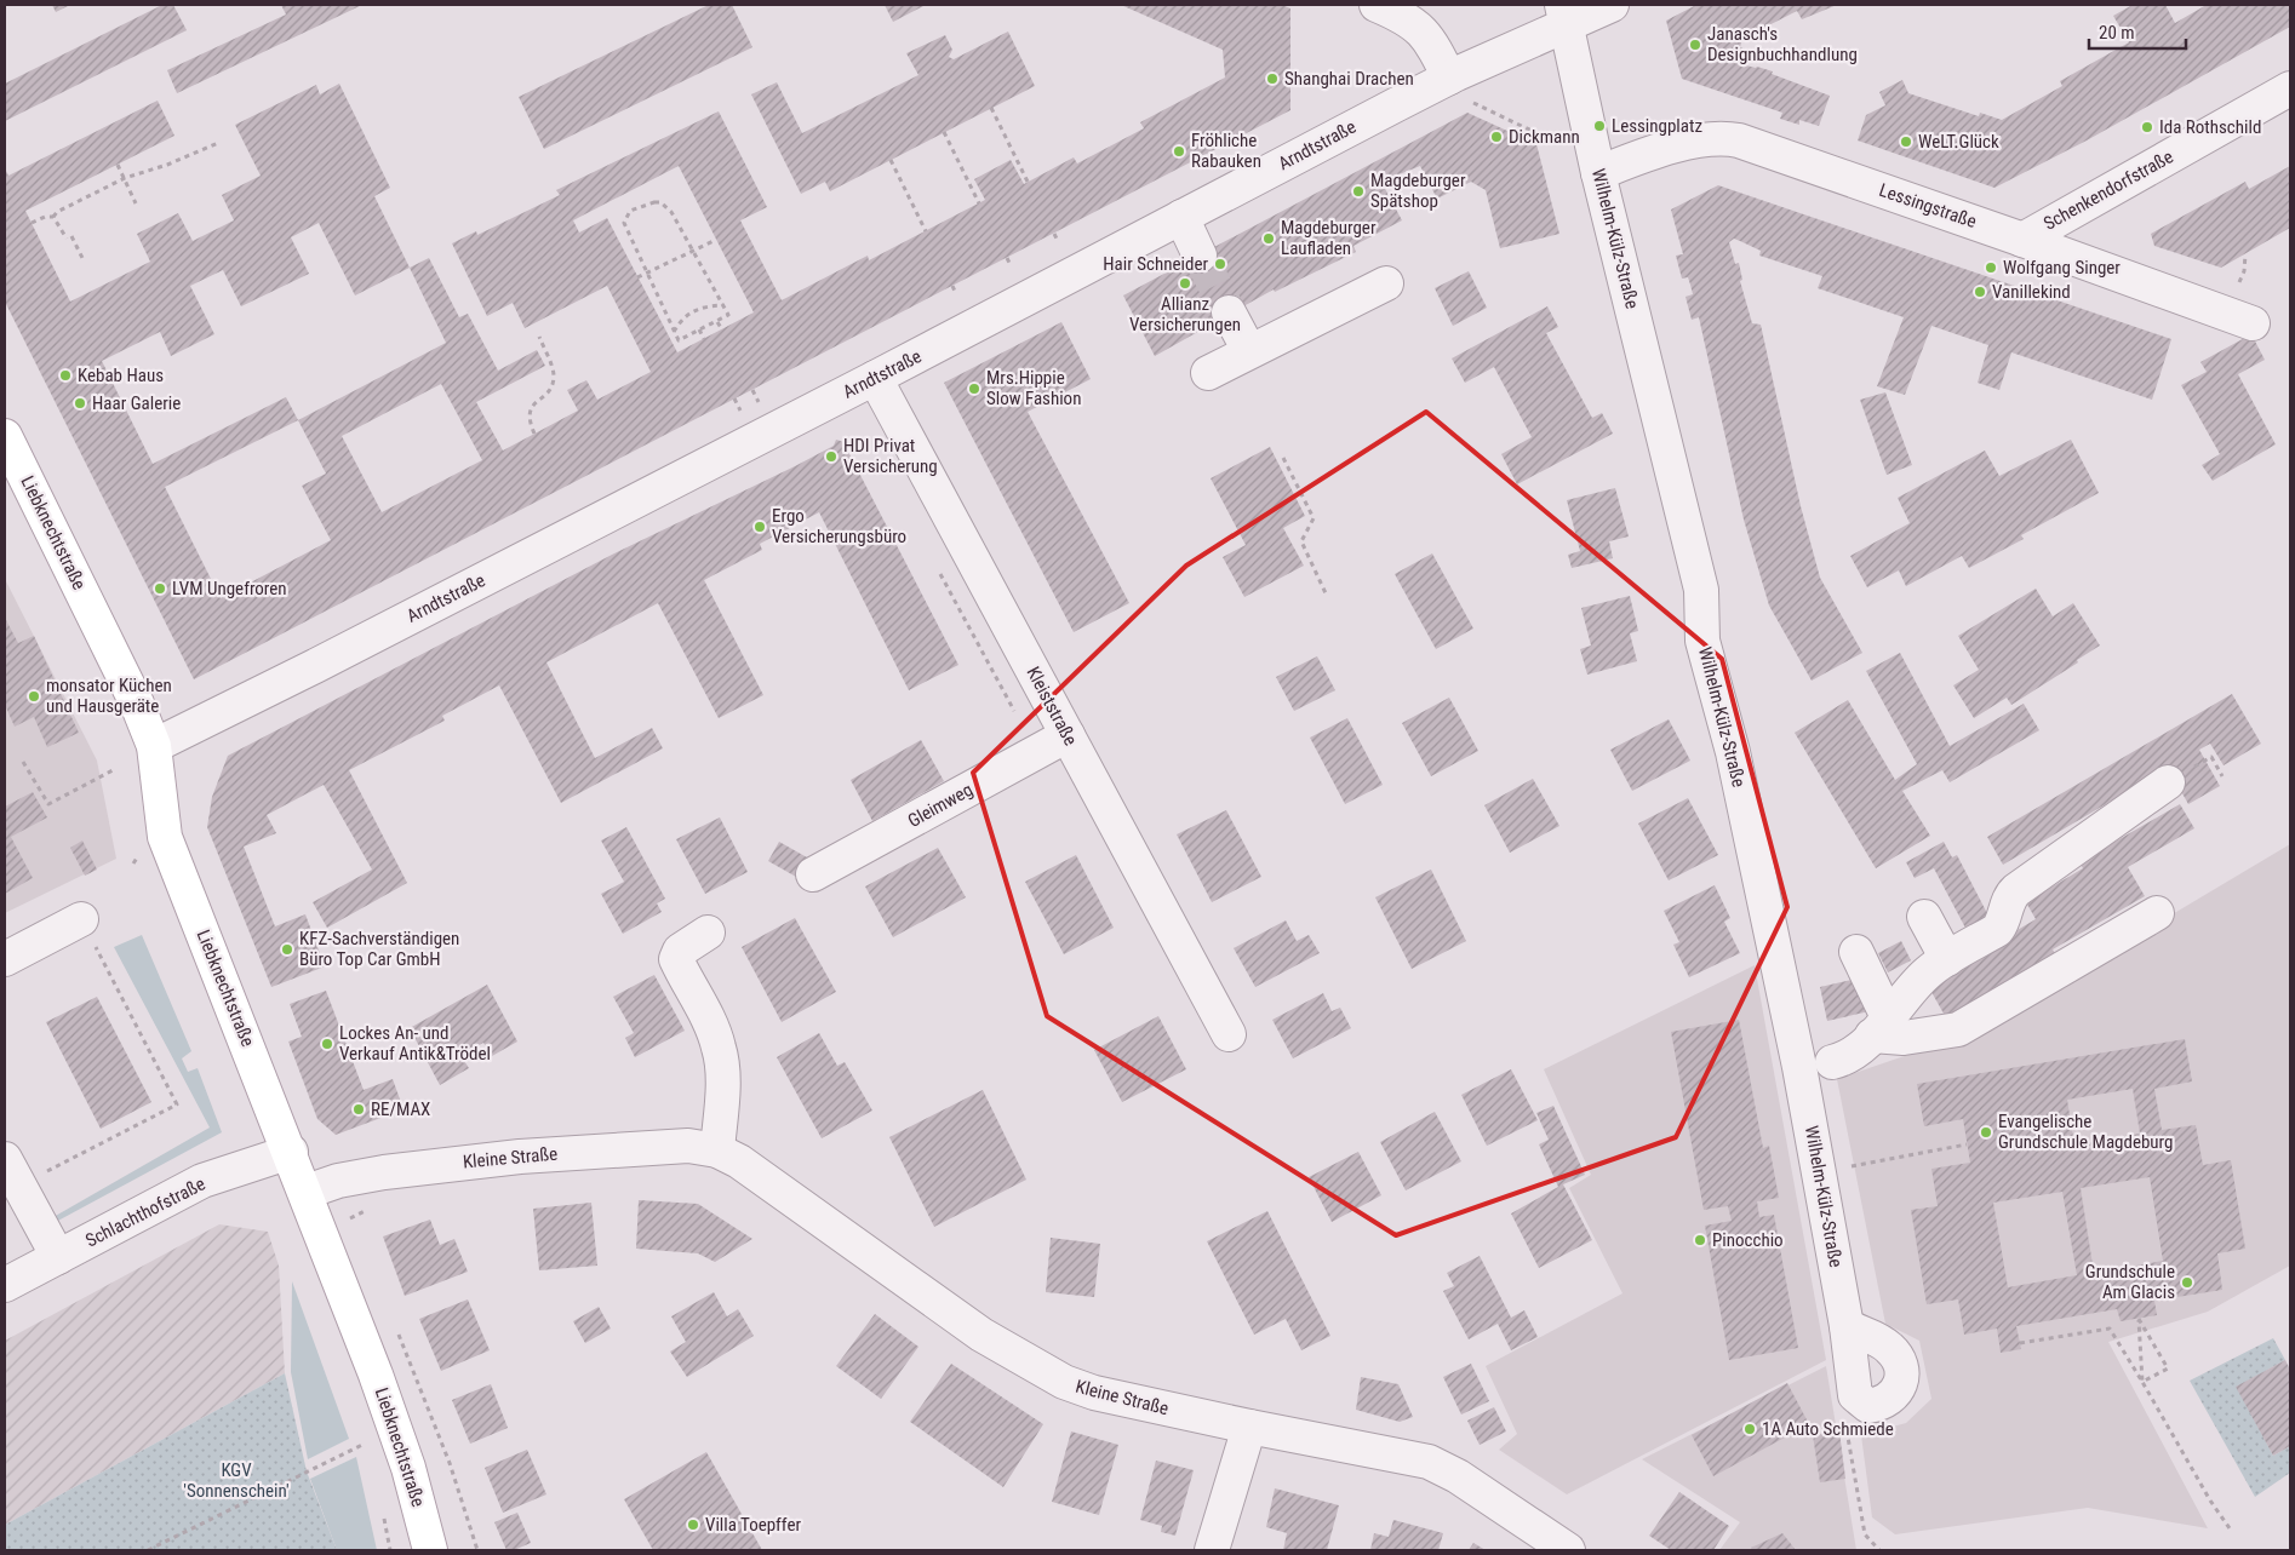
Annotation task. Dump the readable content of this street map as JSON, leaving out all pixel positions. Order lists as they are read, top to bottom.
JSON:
{
  "streets": {
    "main road": ["Liebknechtstraße"],
    "street": [
      "Arndtstraße",
      "Schenkendorfstraße",
      "Lessingstraße",
      "Wilhelm-Külz-Straße",
      "Kleiststraße",
      "Gleimweg",
      "Kleine Straße",
      "Schlachthofstraße"
    ]
  },
  "crossings": [
    ["Arndtstraße", "Wilhelm-Külz-Straße"],
    ["Arndtstraße", "Liebknechtstraße"],
    ["Arndtstraße", "Kleiststraße"],
    ["Schenkendorfstraße", "Lessingstraße"],
    ["Lessingstraße", "Wilhelm-Külz-Straße"],
    ["Liebknechtstraße", "Kleine Straße"],
    ["Liebknechtstraße", "Schlachthofstraße"],
    ["Kleiststraße", "Gleimweg"]
  ],
  "parks": ["KGV 'Sonnenschein'"],
  "places": [
    "Janasch's Designbuchhandlung",
    "Shanghai Drachen",
    "Lessingplatz",
    "Ida Rothschild",
    "Dickmann",
    "WeLT.Glück",
    "Fröhliche Rabauken",
    "Magdeburger Spätshop",
    "Magdeburger Laufladen",
    "Hair Schneider",
    "Wolfgang Singer",
    "Allianz Versicherungen",
    "Vanillekind",
    "Kebab Haus",
    "Mrs.Hippie Slow Fashion",
    "Haar Galerie",
    "HDI Privat Versicherung",
    "Ergo Versicherungsbüro",
    "LVM Ungefroren",
    "monsator Küchen und Hausgeräte",
    "KFZ-Sachverständigen Büro Top Car GmbH",
    "Lockes An- und Verkauf Antik&Trödel",
    "RE/MAX",
    "Evangelische Grundschule Magdeburg",
    "Pinocchio",
    "Grundschule Am Glacis",
    "1A Auto Schmiede",
    "Villa Toepffer"
  ],
  "scale_bar": "20 m"
}
